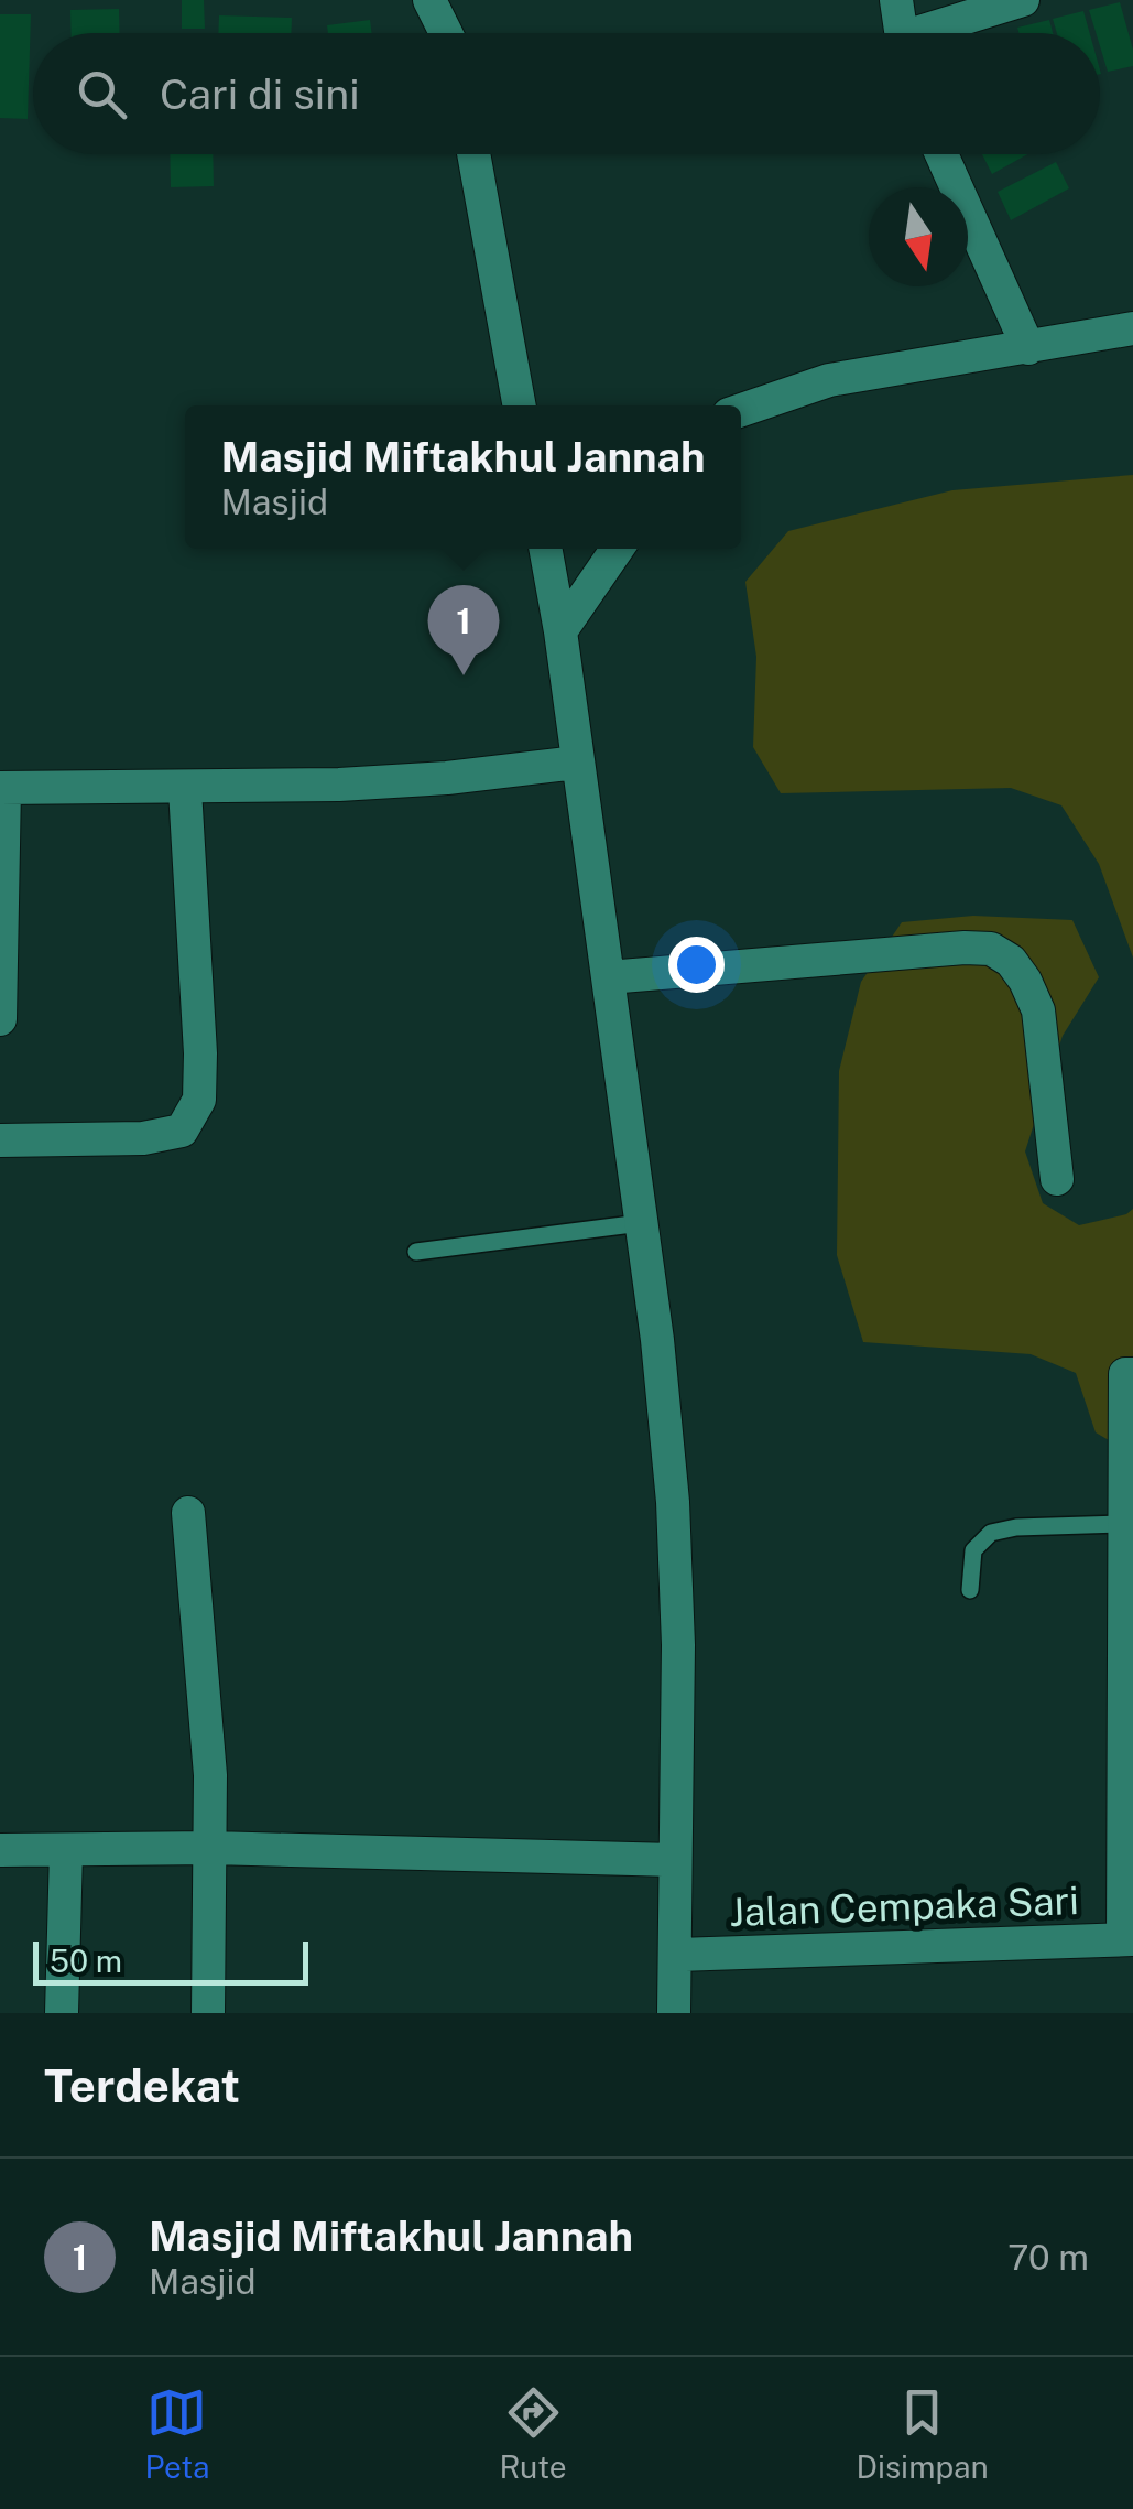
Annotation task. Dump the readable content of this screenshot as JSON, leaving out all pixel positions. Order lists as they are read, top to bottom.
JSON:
{
  "streets": {
    "street": ["Jalan Cempaka Sari"]
  },
  "scale_bar": "50 m",
  "north": "bottom",
  "page": {
    "search": "Cari di sini",
    "popup": ["Masjid Miftakhul Jannah", "Masjid"],
    "pins": "1",
    "scale": "50 m",
    "heading": "Terdekat",
    "list": [
      {
        "mark": "1",
        "name": "Masjid Miftakhul Jannah",
        "note": "Masjid",
        "value": "70 m"
      }
    ],
    "nav": ["Peta", "Rute", "Disimpan"]
  }
}
